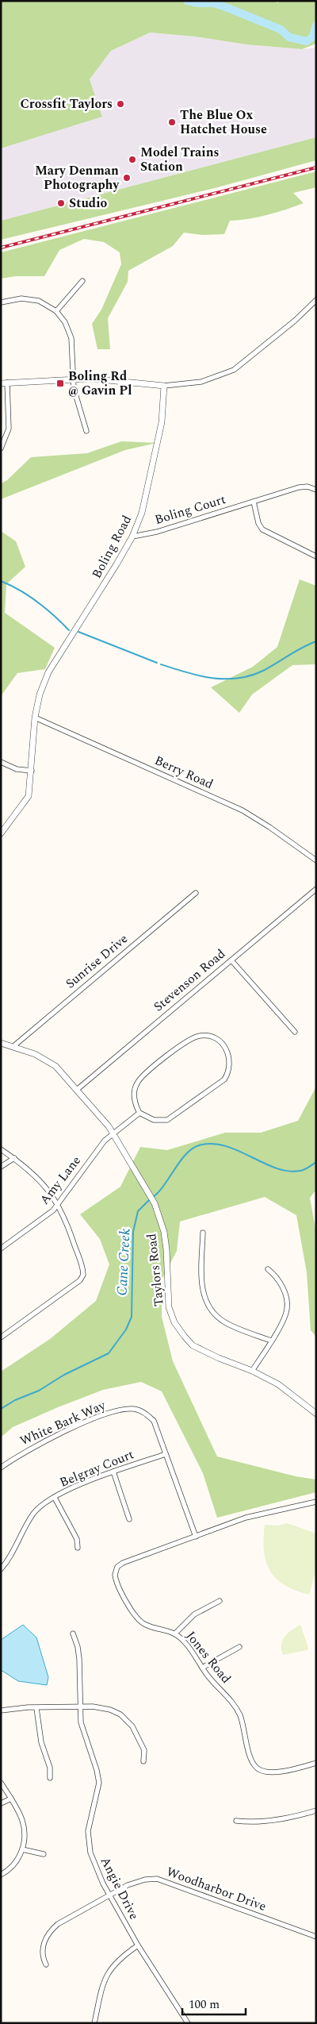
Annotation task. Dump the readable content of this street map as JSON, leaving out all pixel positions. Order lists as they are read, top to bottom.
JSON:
{
  "streets": {
    "street": [
      "Boling Court",
      "Boling Road",
      "Berry Road",
      "Sunrise Drive",
      "Stevenson Road",
      "Amy Lane",
      "Taylors Road",
      "White Bark Way",
      "Belgray Court",
      "Jones Road",
      "Angie Drive",
      "Woodharbor Drive"
    ]
  },
  "crossings": [
    ["Boling Court", "Boling Road"],
    ["Boling Road", "Berry Road"],
    ["Sunrise Drive", "Taylors Road"],
    ["Stevenson Road", "Taylors Road"],
    ["Amy Lane", "Taylors Road"],
    ["White Bark Way", "Belgray Court"],
    ["White Bark Way", "Jones Road"],
    ["Angie Drive", "Woodharbor Drive"]
  ],
  "water": ["Cane Creek"],
  "places": {
    "other": [
      "Crossfit Taylors",
      "The Blue Ox Hatchet House",
      "Model Trains Station",
      "Mary Denman Photography",
      "Studio"
    ],
    "transit": ["Boling Rd @ Gavin Pl"]
  },
  "scale_bar": "100 m"
}
